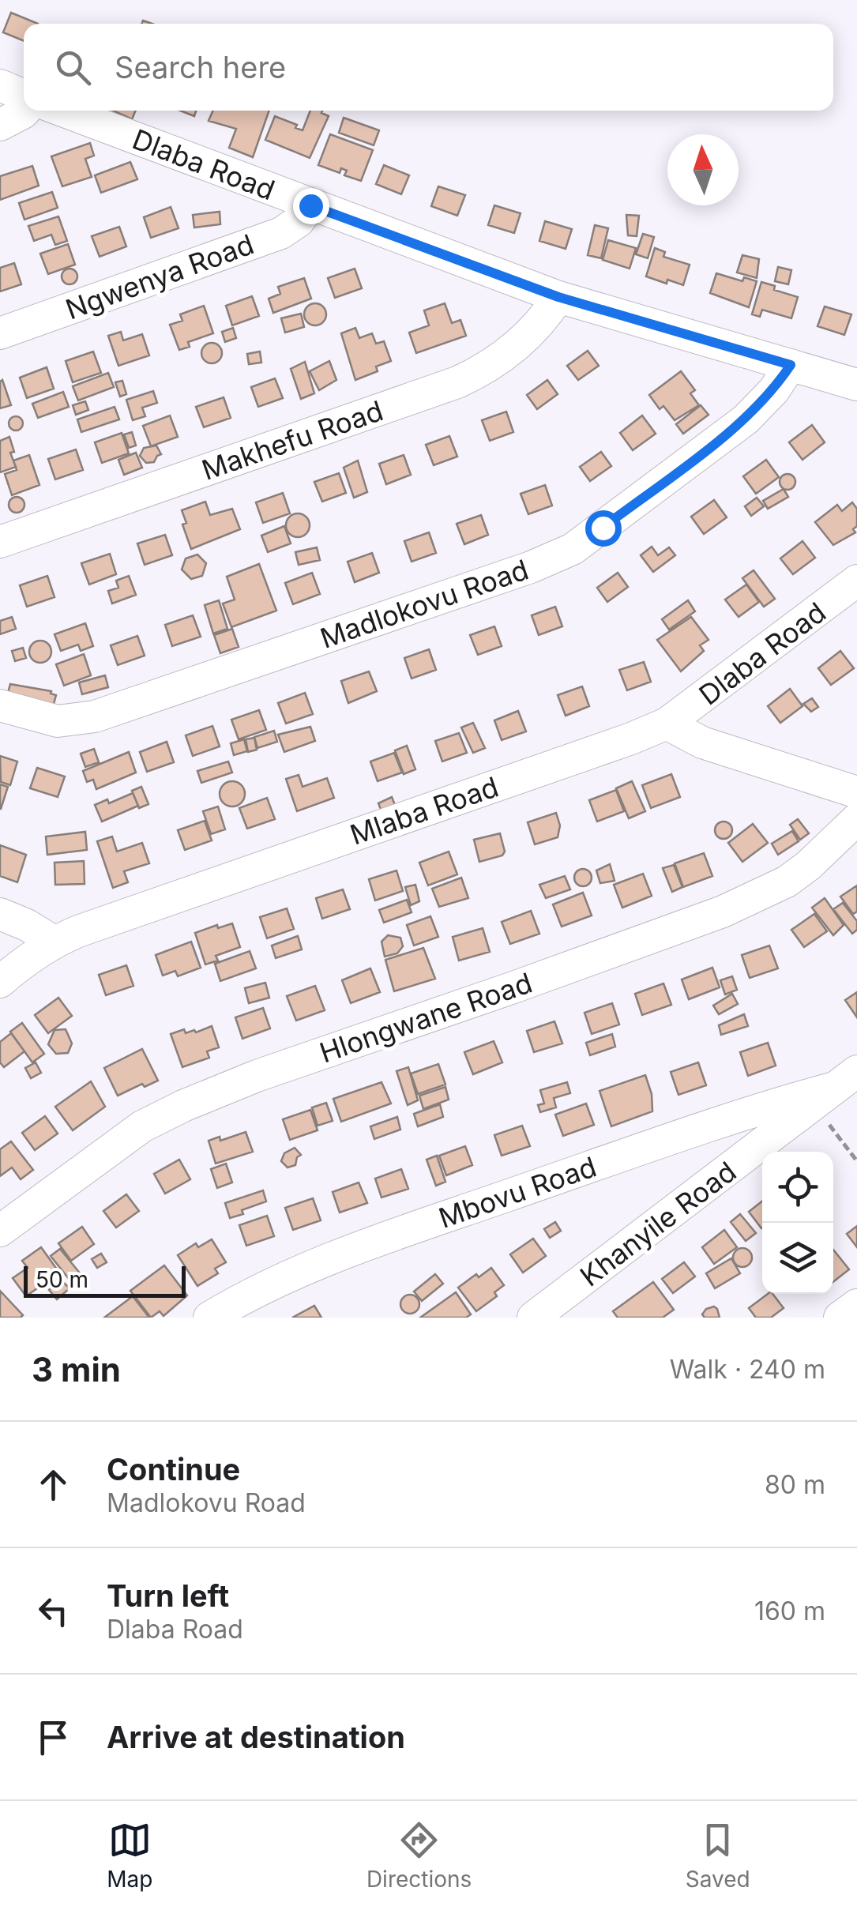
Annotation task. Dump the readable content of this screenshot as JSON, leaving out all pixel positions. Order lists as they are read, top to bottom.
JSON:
{
  "streets": {
    "street": [
      "Dlaba Road",
      "Ngwenya Road",
      "Makhefu Road",
      "Madlokovu Road",
      "Mlaba Road",
      "Hlongwane Road",
      "Mbovu Road",
      "Khanyile Road"
    ]
  },
  "crossings": [
    ["Dlaba Road", "Ngwenya Road"],
    ["Dlaba Road", "Makhefu Road"],
    ["Dlaba Road", "Madlokovu Road"],
    ["Dlaba Road", "Mlaba Road"],
    ["Mbovu Road", "Khanyile Road"]
  ],
  "scale_bar": "50 m",
  "north": "top",
  "page": {
    "search": "Search here",
    "scale": "50 m",
    "heading": ["3 min", "Walk · 240 m"],
    "list": [
      ["Continue", "Madlokovu Road", "80 m"],
      ["Turn left", "Dlaba Road", "160 m"],
      "Arrive at destination"
    ],
    "nav": ["Map", "Directions", "Saved"]
  }
}
